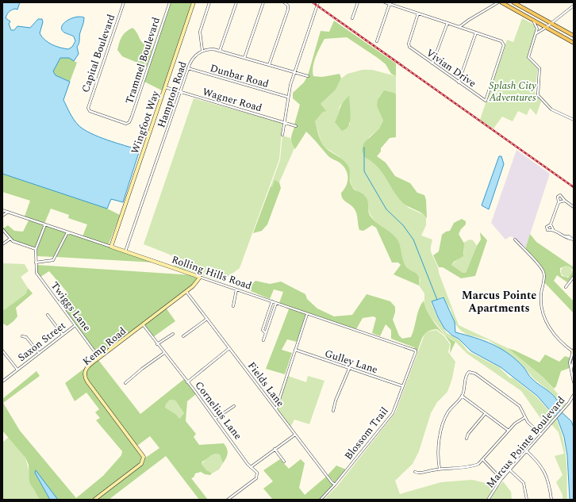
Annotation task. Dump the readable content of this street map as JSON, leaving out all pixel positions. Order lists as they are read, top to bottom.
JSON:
{
  "streets": {
    "street": [
      "Capital Boulevard",
      "Trammel Boulevard",
      "Vivian Drive",
      "Dunbar Road",
      "Hampton Road",
      "Wagner Road",
      "Wingfoot Way",
      "Rolling Hills Road",
      "Twiggs Lane",
      "Saxon Street",
      "Kemp Road",
      "Gulley Lane",
      "Fields Lane",
      "Cornelius Lane",
      "Blossom Trail",
      "Marcus Pointe Boulevard"
    ]
  },
  "crossings": [
    ["Capital Boulevard", "Trammel Boulevard"],
    ["Dunbar Road", "Hampton Road"],
    ["Hampton Road", "Wagner Road"],
    ["Hampton Road", "Rolling Hills Road"],
    ["Wagner Road", "Wingfoot Way"],
    ["Wingfoot Way", "Rolling Hills Road"],
    ["Rolling Hills Road", "Twiggs Lane"],
    ["Rolling Hills Road", "Kemp Road"],
    ["Rolling Hills Road", "Blossom Trail"],
    ["Twiggs Lane", "Saxon Street"],
    ["Twiggs Lane", "Kemp Road"],
    ["Kemp Road", "Fields Lane"],
    ["Kemp Road", "Cornelius Lane"],
    ["Gulley Lane", "Blossom Trail"],
    ["Fields Lane", "Blossom Trail"]
  ],
  "districts": ["Marcus Pointe Apartments"],
  "parks": ["Splash City Adventures"]
}
